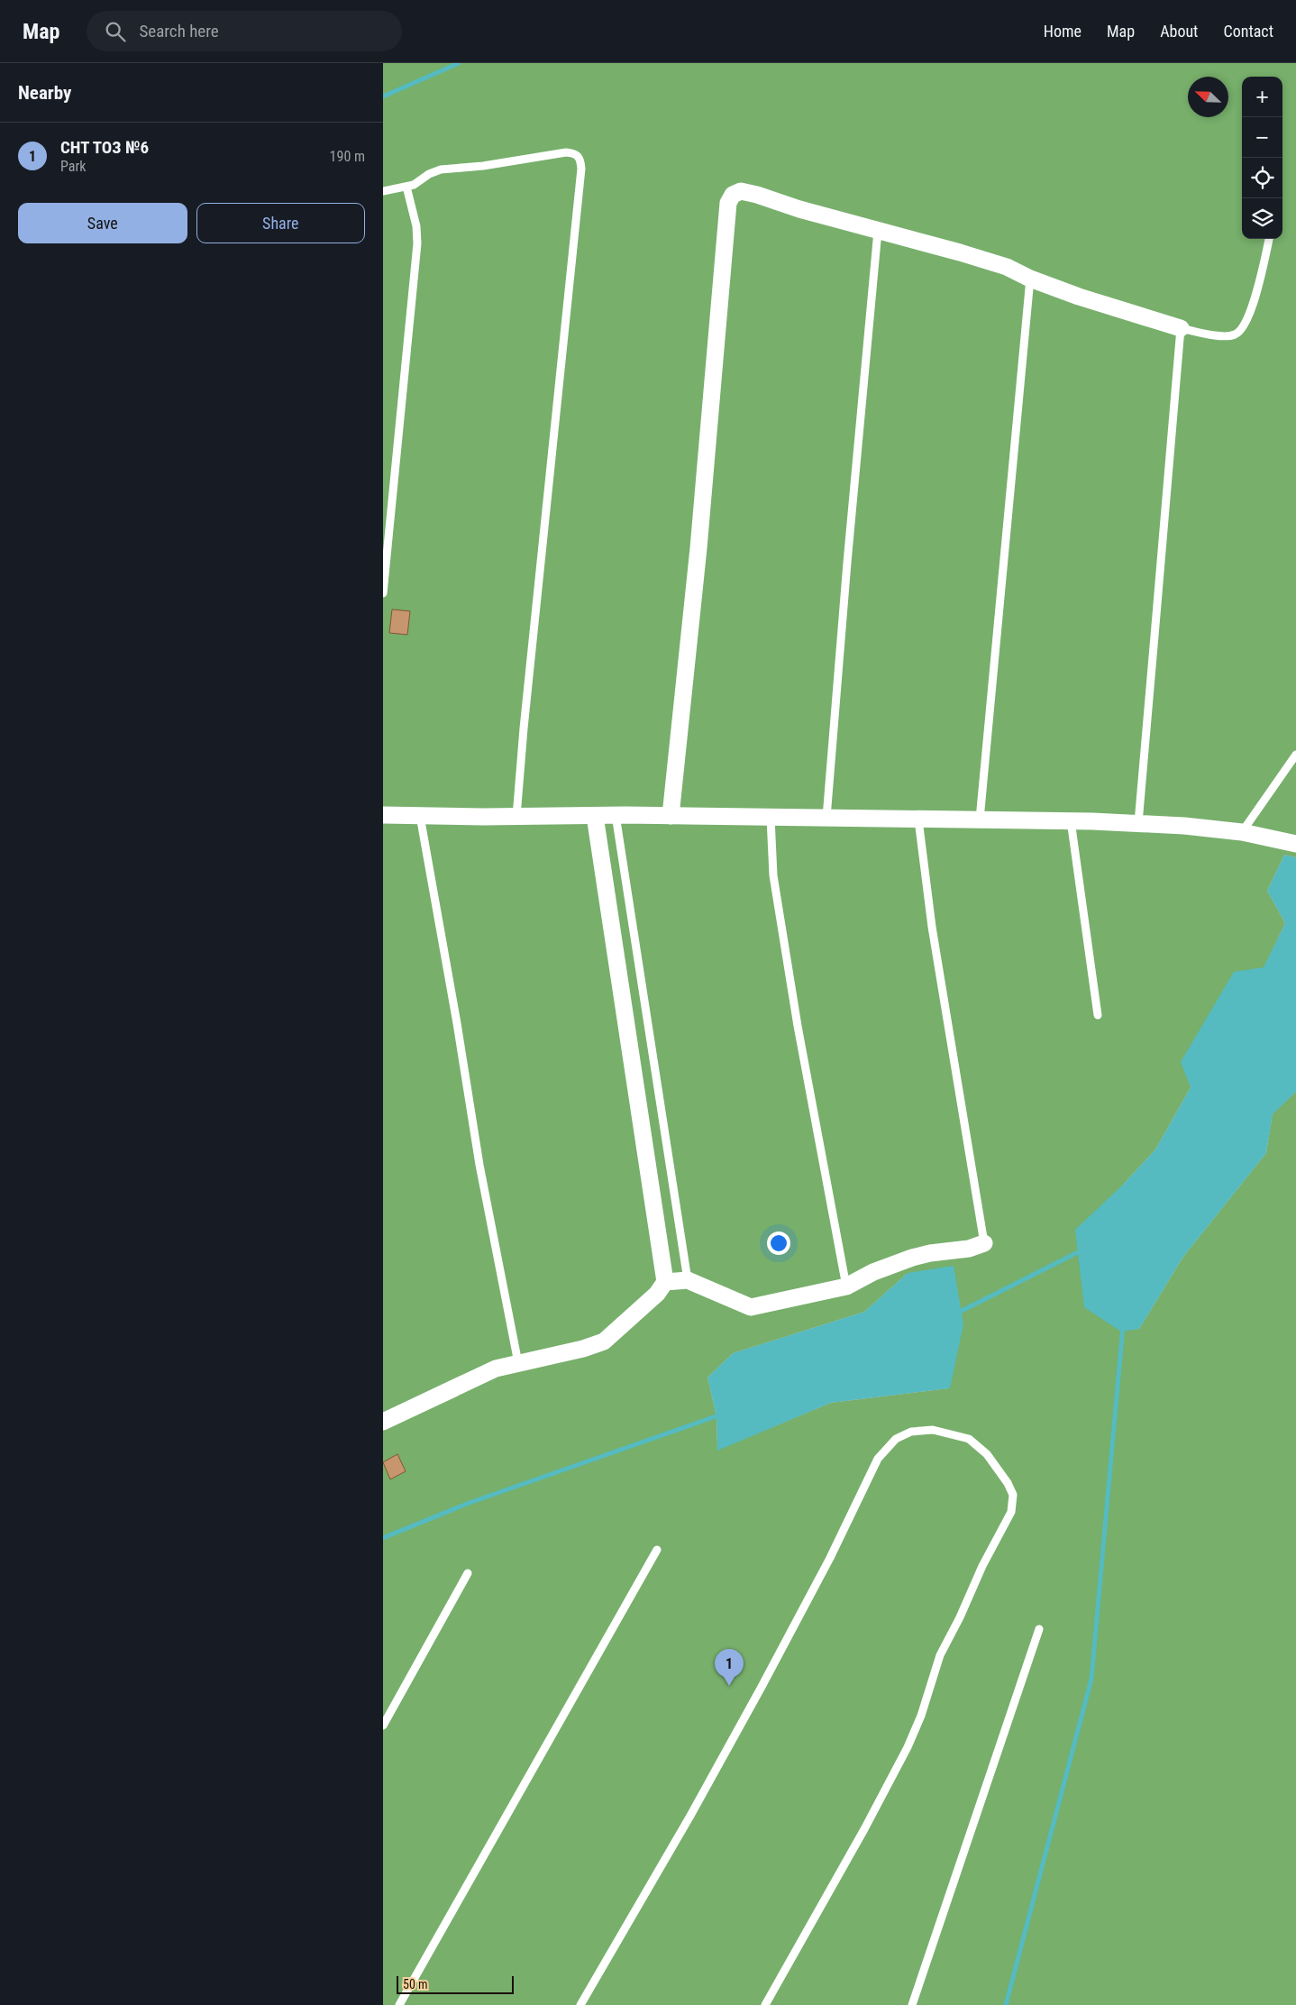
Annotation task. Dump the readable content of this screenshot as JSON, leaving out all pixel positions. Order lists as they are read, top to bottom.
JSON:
{
  "scale_bar": "50 m",
  "north": "top left",
  "page": {
    "header": "Map",
    "search": "Search here",
    "nav": [
      "Home",
      "Map",
      "About",
      "Contact"
    ],
    "heading": "Nearby",
    "map_buttons": ["+", "−"],
    "list": [
      {
        "mark": "1",
        "name": "СНТ ТОЗ №6",
        "note": "Park",
        "value": "190 m"
      }
    ],
    "buttons": ["Save", "Share"],
    "pins": "1",
    "scale": "50 m"
  }
}
